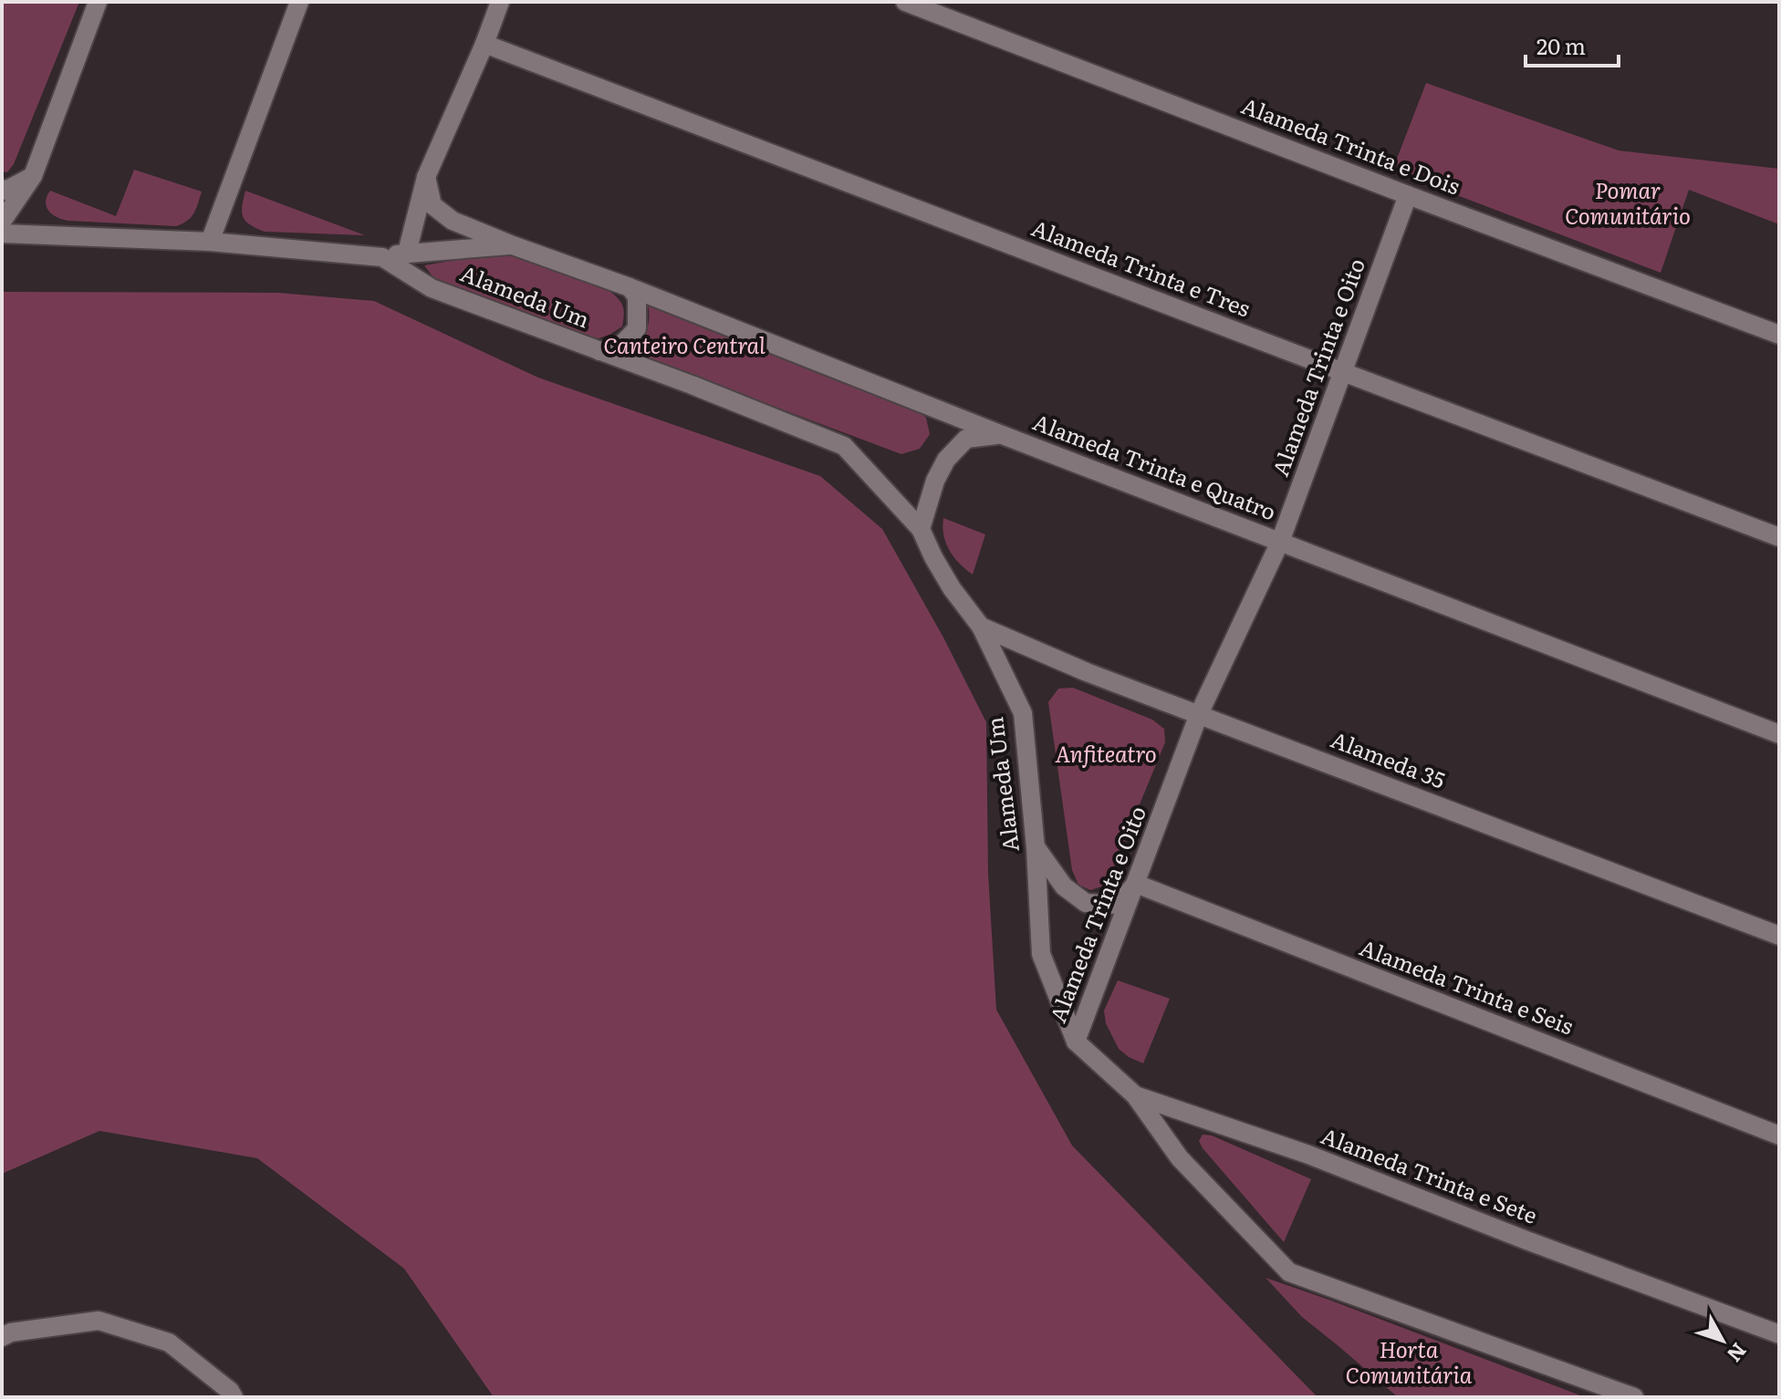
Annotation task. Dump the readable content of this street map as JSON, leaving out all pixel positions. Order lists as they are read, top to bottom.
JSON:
{
  "streets": {
    "street": [
      "Alameda Trinta e Dois",
      "Alameda Trinta e Tres",
      "Alameda Um",
      "Alameda Trinta e Oito",
      "Alameda Trinta e Quatro",
      "Alameda 35",
      "Alameda Trinta e Seis",
      "Alameda Trinta e Sete"
    ]
  },
  "crossings": [
    ["Alameda Trinta e Dois", "Alameda Trinta e Oito"],
    ["Alameda Trinta e Tres", "Alameda Trinta e Oito"],
    ["Alameda Um", "Alameda Trinta e Oito"],
    ["Alameda Um", "Alameda Trinta e Quatro"],
    ["Alameda Um", "Alameda 35"],
    ["Alameda Um", "Alameda Trinta e Sete"],
    ["Alameda Trinta e Oito", "Alameda Trinta e Quatro"],
    ["Alameda Trinta e Oito", "Alameda 35"],
    ["Alameda Trinta e Oito", "Alameda Trinta e Seis"],
    ["Alameda Trinta e Oito", "Alameda Trinta e Sete"]
  ],
  "parks": [
    "Pomar Comunitário",
    "Canteiro Central",
    "Anfiteatro",
    "Horta Comunitária"
  ],
  "scale_bar": "20 m",
  "north": "bottom right"
}
